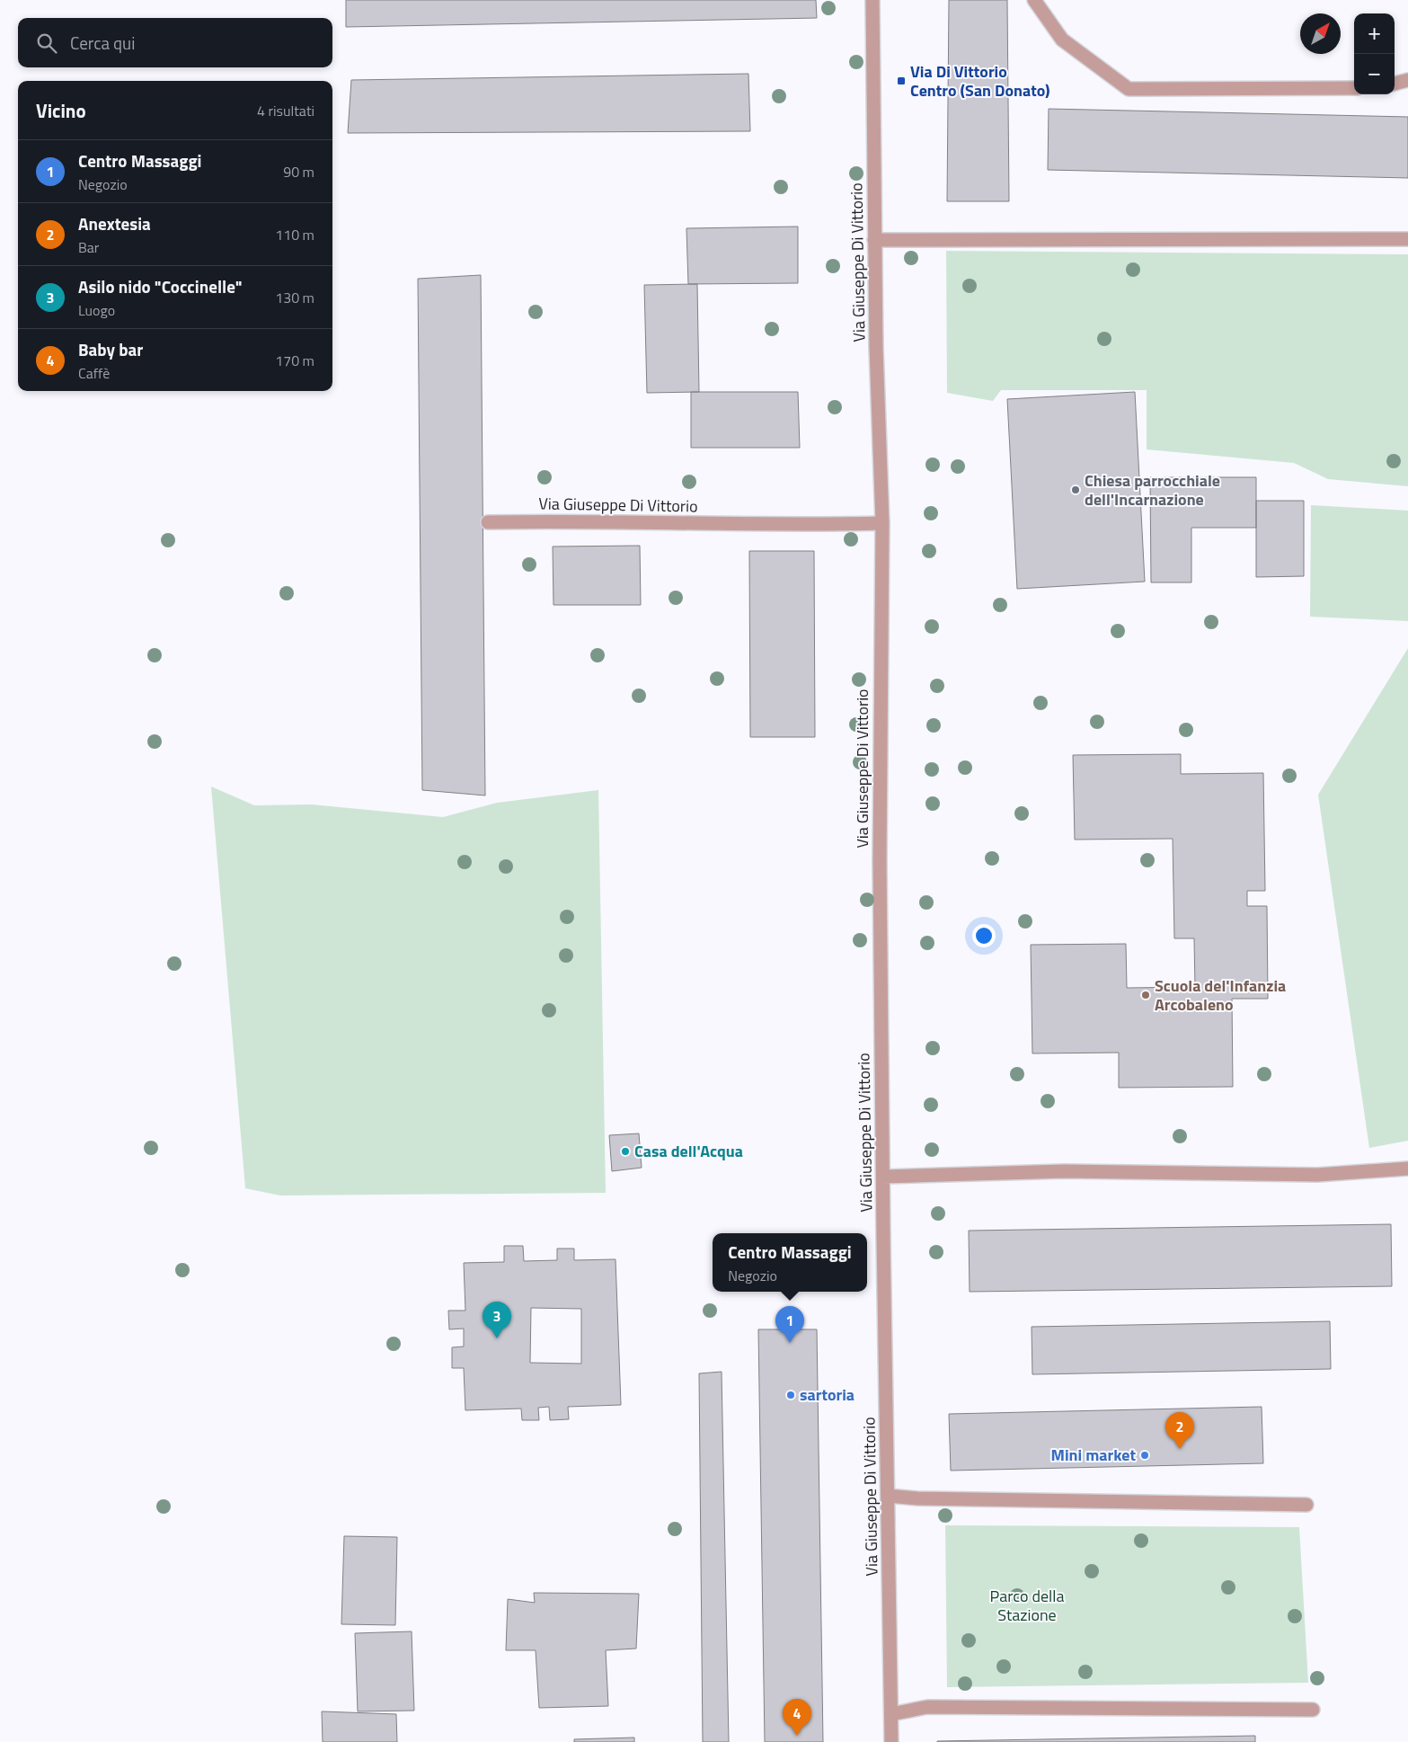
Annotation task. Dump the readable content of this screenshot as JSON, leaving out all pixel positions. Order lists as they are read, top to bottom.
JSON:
{
  "streets": {
    "street": ["Via Giuseppe Di Vittorio"]
  },
  "parks": ["Parco della Stazione"],
  "places": {
    "transit": ["Via Di Vittorio Centro (San Donato)"],
    "other": [
      "Chiesa parrocchiale dell'Incarnazione",
      "Scuola del'Infanzia Arcobaleno",
      "Casa dell'Acqua",
      "sartoria",
      "Mini market"
    ]
  },
  "north": "top right",
  "page": {
    "map_buttons": ["+", "−"],
    "search": "Cerca qui",
    "heading": ["Vicino", "4 risultati"],
    "list": [
      {
        "mark": "1",
        "name": "Centro Massaggi",
        "note": "Negozio",
        "value": "90 m"
      },
      {
        "mark": "2",
        "name": "Anextesia",
        "note": "Bar",
        "value": "110 m"
      },
      {
        "mark": "3",
        "name": "Asilo nido \"Coccinelle\"",
        "note": "Luogo",
        "value": "130 m"
      },
      {
        "mark": "4",
        "name": "Baby bar",
        "note": "Caffè",
        "value": "170 m"
      }
    ],
    "popup": ["Centro Massaggi", "Negozio"],
    "pins": [
      "3",
      "1",
      "2",
      "4"
    ]
  }
}
